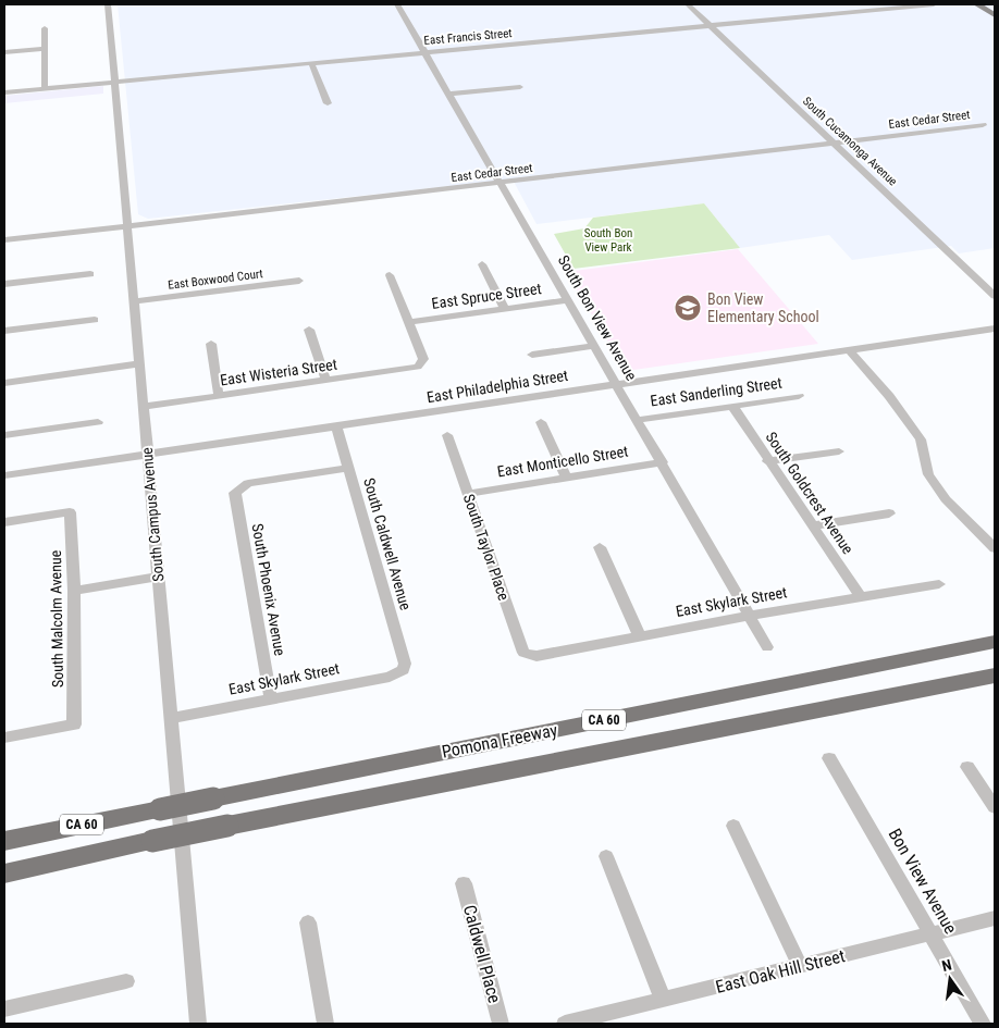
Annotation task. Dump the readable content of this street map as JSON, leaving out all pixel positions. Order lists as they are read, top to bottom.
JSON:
{
  "streets": {
    "highway": ["CA 60", "Pomona Freeway"],
    "street": [
      "East Francis Street",
      "East Cedar Street",
      "South Cucamonga Avenue",
      "East Boxwood Court",
      "East Spruce Street",
      "South Bon View Avenue",
      "East Wisteria Street",
      "East Philadelphia Street",
      "East Sanderling Street",
      "East Monticello Street",
      "South Goldcrest Avenue",
      "South Campus Avenue",
      "South Caldwell Avenue",
      "South Taylor Place",
      "South Phoenix Avenue",
      "East Skylark Street",
      "South Malcolm Avenue",
      "Bon View Avenue",
      "Caldwell Place",
      "East Oak Hill Street"
    ]
  },
  "crossings": [
    ["East Francis Street", "South Cucamonga Avenue"],
    ["East Francis Street", "South Bon View Avenue"],
    ["East Francis Street", "South Campus Avenue"],
    ["East Cedar Street", "South Cucamonga Avenue"],
    ["East Cedar Street", "South Bon View Avenue"],
    ["East Cedar Street", "South Campus Avenue"],
    ["East Boxwood Court", "South Campus Avenue"],
    ["East Spruce Street", "South Bon View Avenue"],
    ["East Spruce Street", "East Wisteria Street"],
    ["South Bon View Avenue", "East Philadelphia Street"],
    ["South Bon View Avenue", "East Sanderling Street"],
    ["South Bon View Avenue", "East Monticello Street"],
    ["South Bon View Avenue", "East Skylark Street"],
    ["East Wisteria Street", "South Campus Avenue"],
    ["East Philadelphia Street", "South Campus Avenue"],
    ["East Philadelphia Street", "South Caldwell Avenue"],
    ["East Sanderling Street", "South Goldcrest Avenue"],
    ["East Monticello Street", "South Taylor Place"],
    ["South Goldcrest Avenue", "East Skylark Street"],
    ["South Campus Avenue", "East Skylark Street"],
    ["South Caldwell Avenue", "South Phoenix Avenue"],
    ["South Caldwell Avenue", "East Skylark Street"],
    ["South Taylor Place", "East Skylark Street"],
    ["South Phoenix Avenue", "East Skylark Street"],
    ["Bon View Avenue", "East Oak Hill Street"]
  ],
  "parks": ["South Bon View Park"],
  "places": {
    "school or university": ["Bon View Elementary School"]
  },
  "north": "top"
}
